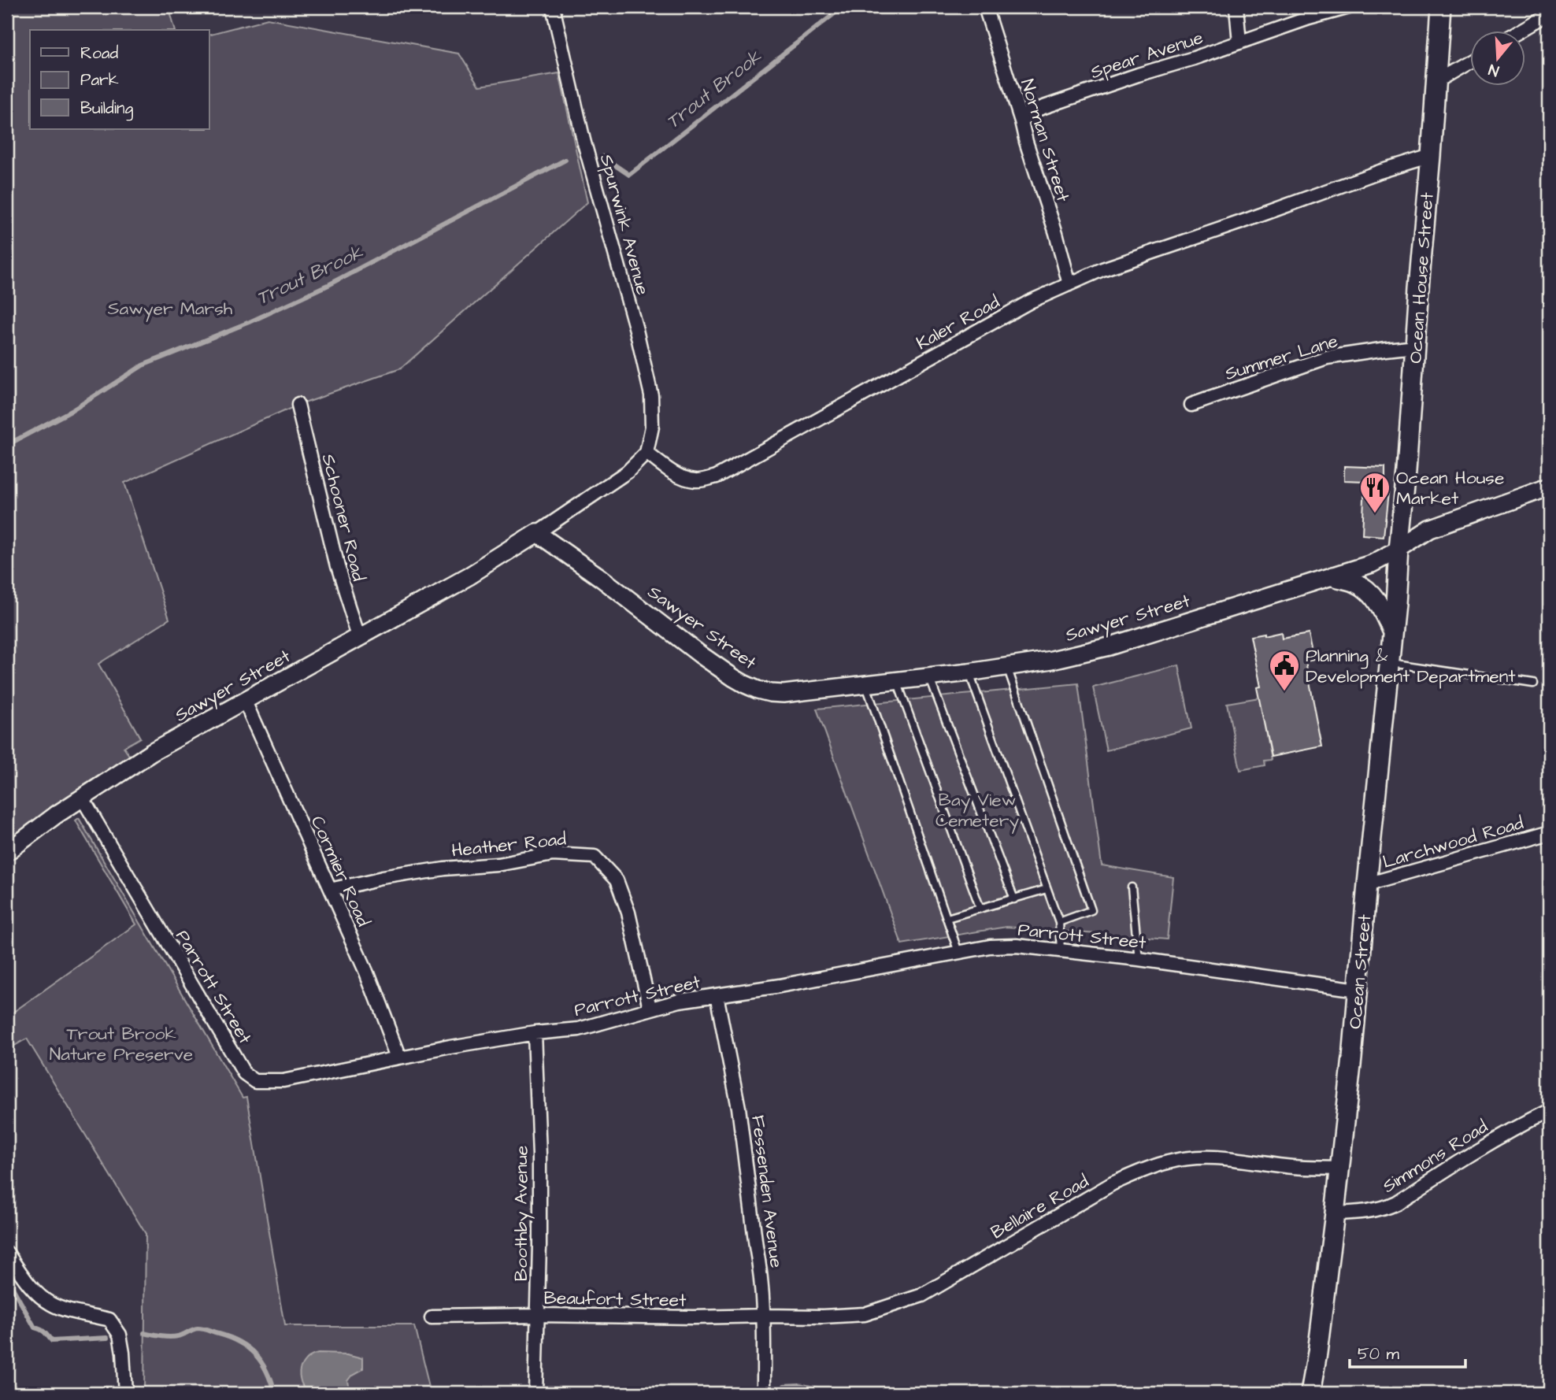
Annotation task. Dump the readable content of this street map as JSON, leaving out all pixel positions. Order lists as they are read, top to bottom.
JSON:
{
  "streets": {
    "main road": ["Ocean House Street", "Ocean Street"],
    "street": [
      "Spear Avenue",
      "Norman Street",
      "Spurwink Avenue",
      "Kaler Road",
      "Summer Lane",
      "Schooner Road",
      "Sawyer Street",
      "Larchwood Road",
      "Heather Road",
      "Cormier Road",
      "Parrott Street",
      "Simmons Road",
      "Fessenden Avenue",
      "Bellaire Road",
      "Boothby Avenue",
      "Beaufort Street"
    ]
  },
  "crossings": [
    ["Spear Avenue", "Norman Street"],
    ["Norman Street", "Kaler Road"],
    ["Spurwink Avenue", "Kaler Road"],
    ["Ocean House Street", "Kaler Road"],
    ["Ocean House Street", "Summer Lane"],
    ["Ocean House Street", "Sawyer Street"],
    ["Ocean House Street", "Ocean Street"],
    ["Schooner Road", "Sawyer Street"],
    ["Sawyer Street", "Cormier Road"],
    ["Sawyer Street", "Parrott Street"],
    ["Sawyer Street", "Ocean Street"],
    ["Larchwood Road", "Ocean Street"],
    ["Heather Road", "Cormier Road"],
    ["Heather Road", "Parrott Street"],
    ["Cormier Road", "Parrott Street"],
    ["Parrott Street", "Ocean Street"],
    ["Parrott Street", "Fessenden Avenue"],
    ["Parrott Street", "Boothby Avenue"],
    ["Ocean Street", "Simmons Road"],
    ["Ocean Street", "Bellaire Road"],
    ["Fessenden Avenue", "Bellaire Road"],
    ["Fessenden Avenue", "Beaufort Street"],
    ["Bellaire Road", "Beaufort Street"],
    ["Boothby Avenue", "Beaufort Street"]
  ],
  "water": ["Trout Brook"],
  "parks": ["Sawyer Marsh", "Bay View Cemetery", "Trout Brook Nature Preserve"],
  "places": {
    "restaurant": ["Ocean House Market"],
    "public building": ["Planning & Development Department"]
  },
  "legend": ["Road", "Park", "Building"],
  "scale_bar": "50 m",
  "north": "bottom"
}
